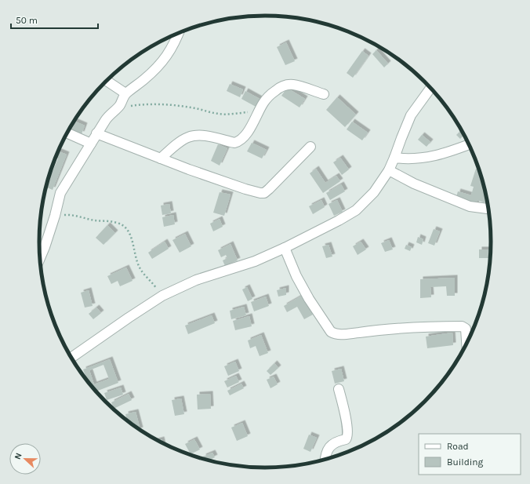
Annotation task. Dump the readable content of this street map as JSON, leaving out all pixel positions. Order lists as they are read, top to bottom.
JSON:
{
  "legend": ["Road", "Building"],
  "scale_bar": "50 m",
  "north": "left"
}
